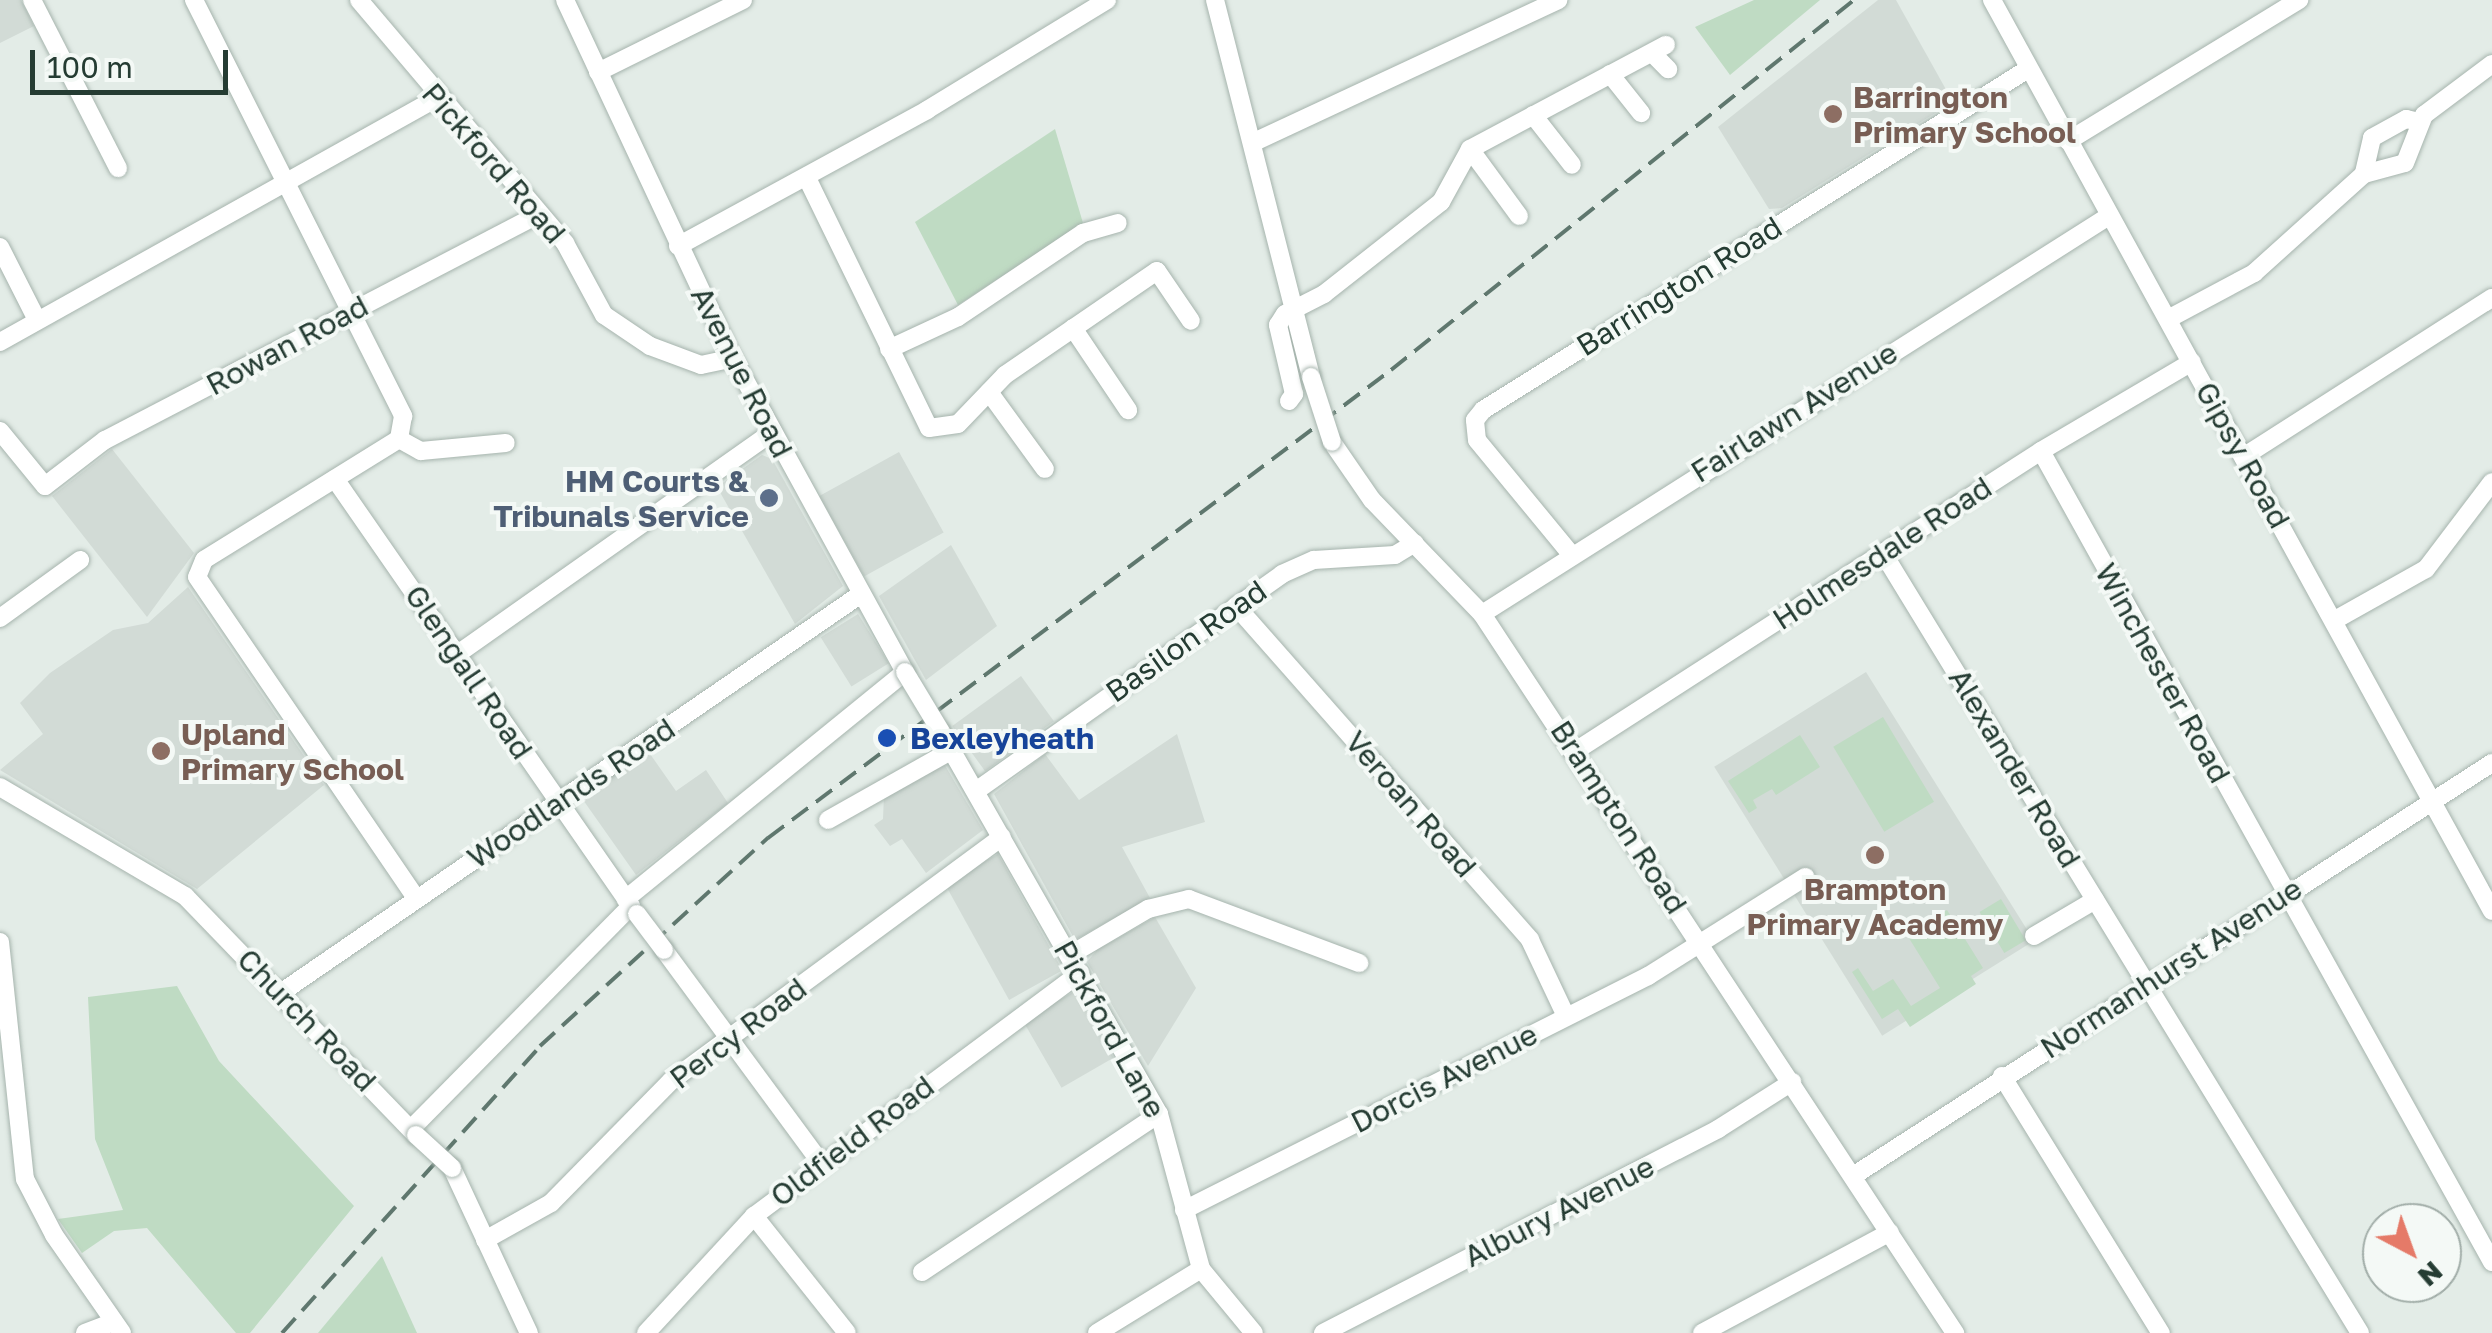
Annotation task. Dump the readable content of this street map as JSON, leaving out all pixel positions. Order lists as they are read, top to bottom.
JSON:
{
  "streets": {
    "street": [
      "Pickford Road",
      "Barrington Road",
      "Rowan Road",
      "Avenue Road",
      "Fairlawn Avenue",
      "Gipsy Road",
      "Holmesdale Road",
      "Basilon Road",
      "Glengall Road",
      "Winchester Road",
      "Alexander Road",
      "Woodlands Road",
      "Veroan Road",
      "Brampton Road",
      "Normanhurst Avenue",
      "Church Road",
      "Pickford Lane",
      "Percy Road",
      "Dorcis Avenue",
      "Oldfield Road",
      "Albury Avenue"
    ]
  },
  "crossings": [
    ["Pickford Road", "Rowan Road"],
    ["Pickford Road", "Avenue Road"],
    ["Barrington Road", "Fairlawn Avenue"],
    ["Barrington Road", "Gipsy Road"],
    ["Avenue Road", "Woodlands Road"],
    ["Avenue Road", "Pickford Lane"],
    ["Fairlawn Avenue", "Gipsy Road"],
    ["Fairlawn Avenue", "Brampton Road"],
    ["Gipsy Road", "Holmesdale Road"],
    ["Gipsy Road", "Normanhurst Avenue"],
    ["Holmesdale Road", "Winchester Road"],
    ["Holmesdale Road", "Alexander Road"],
    ["Holmesdale Road", "Brampton Road"],
    ["Basilon Road", "Veroan Road"],
    ["Basilon Road", "Brampton Road"],
    ["Basilon Road", "Pickford Lane"],
    ["Glengall Road", "Woodlands Road"],
    ["Glengall Road", "Percy Road"],
    ["Glengall Road", "Oldfield Road"],
    ["Winchester Road", "Normanhurst Avenue"],
    ["Alexander Road", "Normanhurst Avenue"],
    ["Woodlands Road", "Church Road"],
    ["Veroan Road", "Dorcis Avenue"],
    ["Brampton Road", "Normanhurst Avenue"],
    ["Brampton Road", "Dorcis Avenue"],
    ["Brampton Road", "Albury Avenue"],
    ["Church Road", "Percy Road"],
    ["Pickford Lane", "Percy Road"],
    ["Pickford Lane", "Dorcis Avenue"],
    ["Pickford Lane", "Oldfield Road"]
  ],
  "places": [
    "Barrington Primary School",
    "HM Courts & Tribunals Service",
    "Bexleyheath",
    "Upland Primary School",
    "Brampton Primary Academy"
  ],
  "scale_bar": "100 m",
  "north": "bottom right"
}
